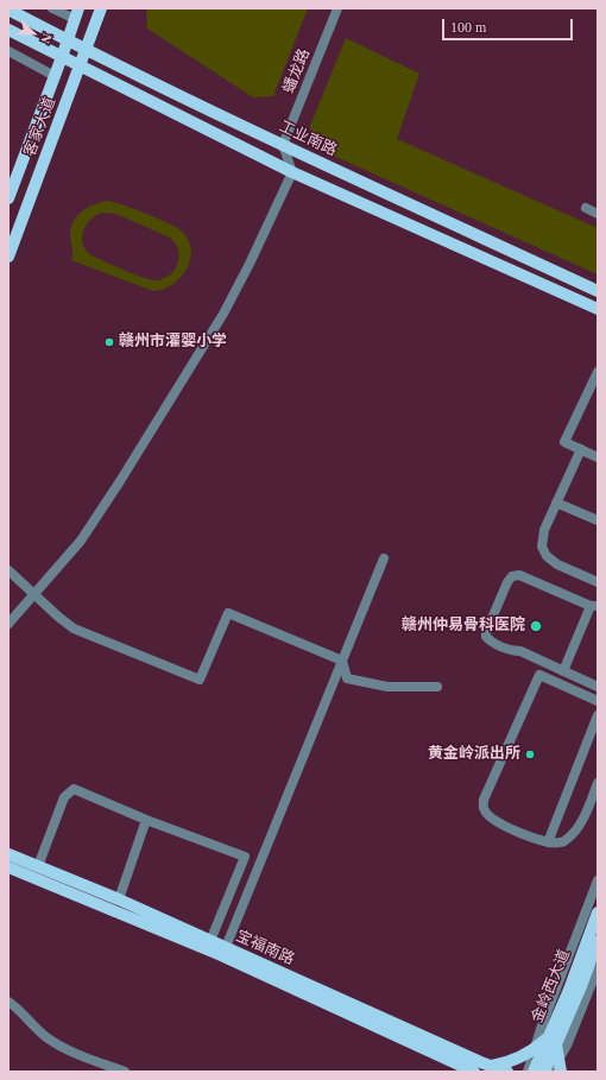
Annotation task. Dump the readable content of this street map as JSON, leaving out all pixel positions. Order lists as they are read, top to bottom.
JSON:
{
  "streets": {
    "main road": [
      "客家大道",
      "工业南路",
      "宝福南路",
      "金岭西大道"
    ],
    "street": ["蟠龙路"]
  },
  "crossings": [
    ["蟠龙路", "工业南路"],
    ["客家大道", "工业南路"]
  ],
  "places": ["赣州市灌婴小学", "赣州仲易骨科医院", "黄金岭派出所"],
  "scale_bar": "100 m",
  "north": "right"
}
